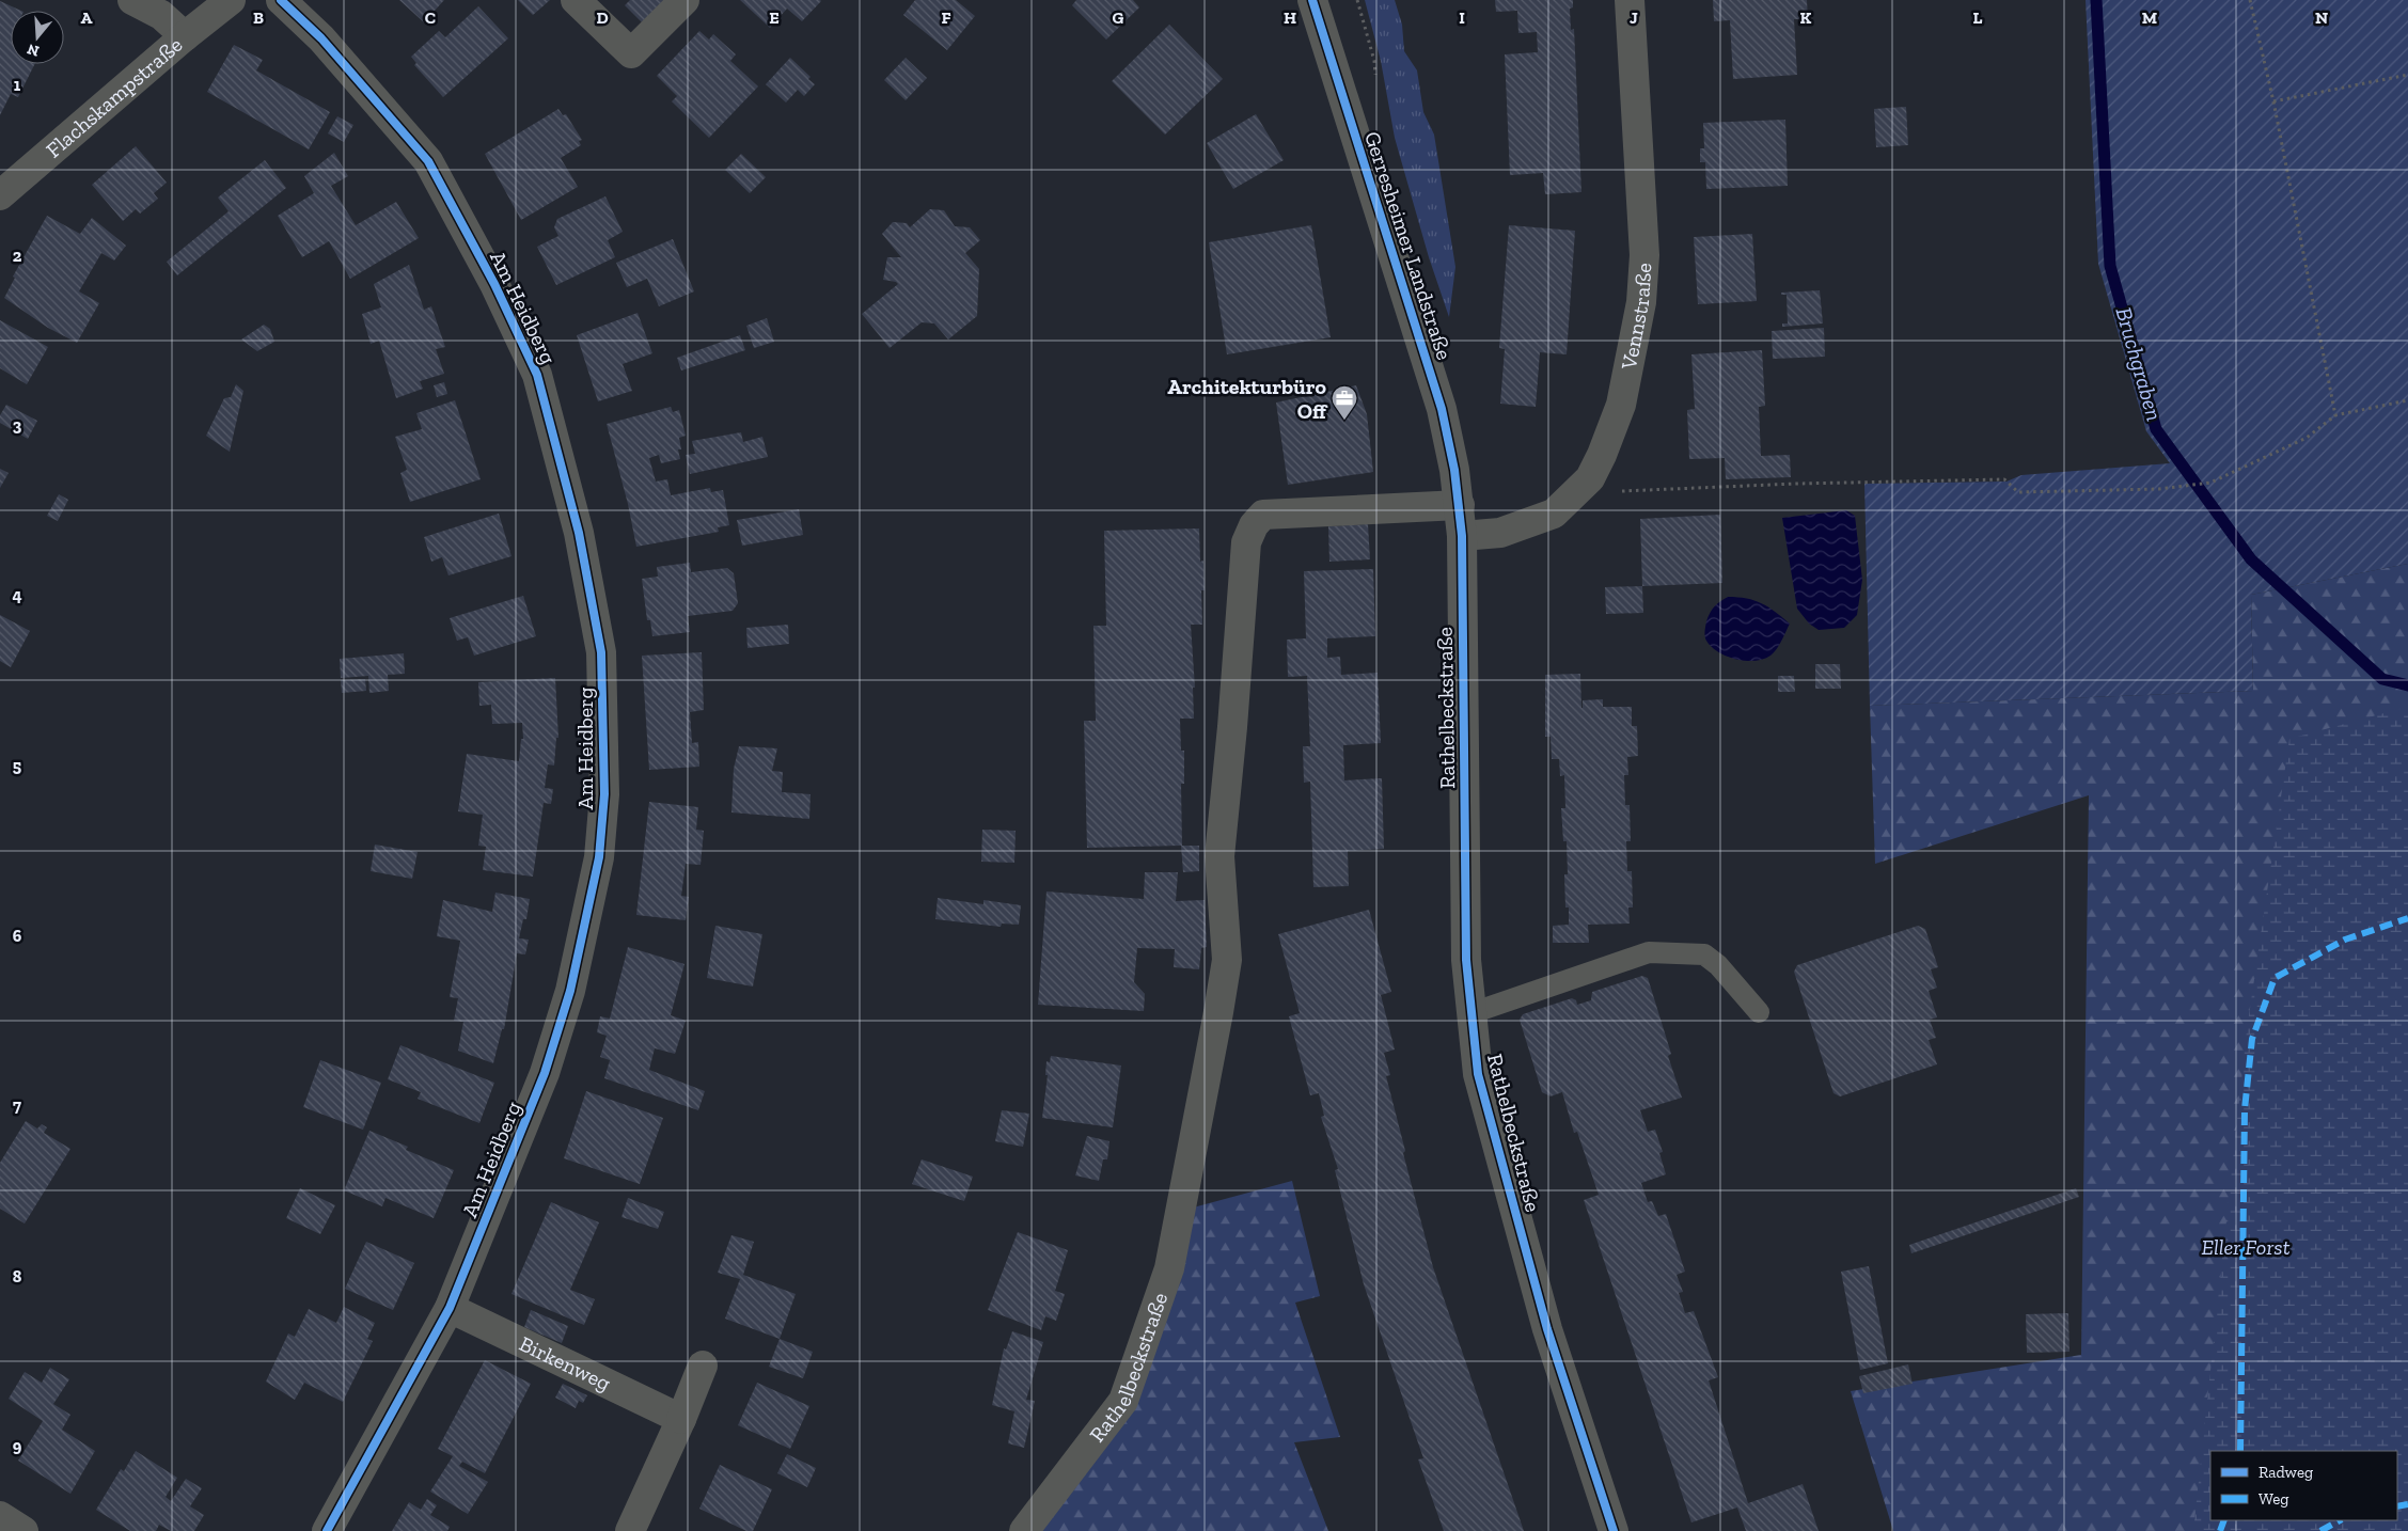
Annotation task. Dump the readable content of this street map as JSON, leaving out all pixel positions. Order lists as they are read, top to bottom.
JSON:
{
  "streets": {
    "street": [
      "Flachskampstraße",
      "Gerresheimer Landstraße",
      "Am Heidberg",
      "Vennstraße",
      "Rathelbeckstraße",
      "Birkenweg"
    ]
  },
  "crossings": [
    ["Gerresheimer Landstraße", "Rathelbeckstraße"],
    ["Am Heidberg", "Birkenweg"],
    ["Vennstraße", "Rathelbeckstraße"]
  ],
  "water": ["Bruchgraben"],
  "parks": ["Eller Forst"],
  "places": {
    "office": ["Architekturbüro Off"]
  },
  "legend": ["Radweg", "Weg"],
  "north": "bottom",
  "grid": {
    "columns": [
      "A",
      "B",
      "C",
      "D",
      "E",
      "F",
      "G",
      "H",
      "I",
      "J",
      "K",
      "L",
      "M",
      "N"
    ],
    "rows": [
      "1",
      "2",
      "3",
      "4",
      "5",
      "6",
      "7",
      "8",
      "9"
    ]
  }
}
